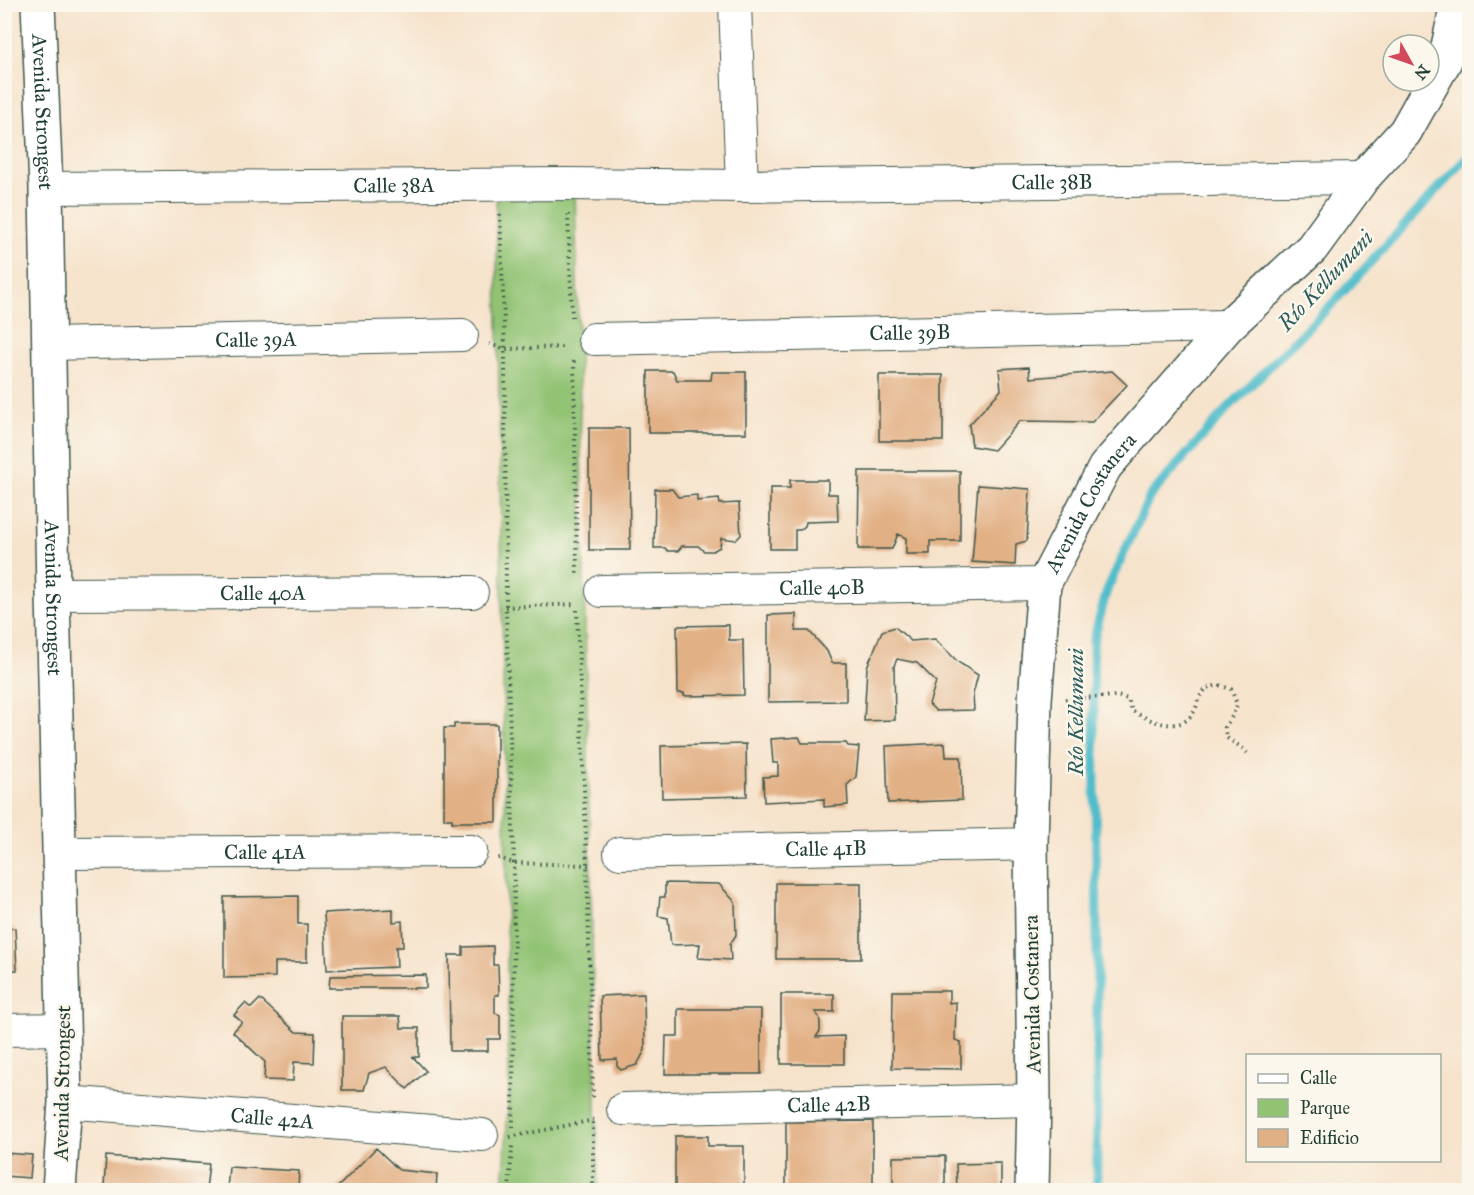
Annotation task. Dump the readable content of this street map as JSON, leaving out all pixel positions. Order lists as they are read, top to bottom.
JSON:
{
  "streets": {
    "street": [
      "Avenida Strongest",
      "Calle 38B",
      "Calle 38A",
      "Calle 39B",
      "Calle 39A",
      "Avenida Costanera",
      "Calle 40B",
      "Calle 40A",
      "Calle 41B",
      "Calle 41A",
      "Calle 42B",
      "Calle 42A"
    ]
  },
  "crossings": [
    ["Avenida Strongest", "Calle 38A"],
    ["Avenida Strongest", "Calle 39A"],
    ["Avenida Strongest", "Calle 40A"],
    ["Avenida Strongest", "Calle 41A"],
    ["Avenida Strongest", "Calle 42A"],
    ["Calle 38B", "Calle 38A"],
    ["Calle 38B", "Avenida Costanera"],
    ["Calle 39B", "Avenida Costanera"],
    ["Avenida Costanera", "Calle 40B"],
    ["Avenida Costanera", "Calle 41B"],
    ["Avenida Costanera", "Calle 42B"]
  ],
  "water": ["Río Kellumani"],
  "legend": ["Calle", "Parque", "Edificio"],
  "north": "bottom right"
}
